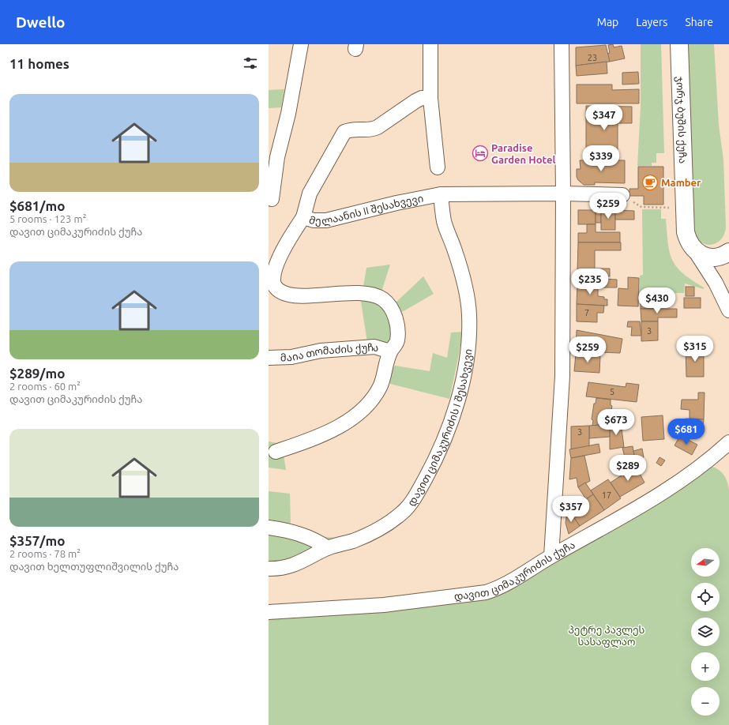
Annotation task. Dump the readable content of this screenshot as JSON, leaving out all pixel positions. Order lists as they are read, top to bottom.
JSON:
{
  "streets": {
    "main road": ["ჯორჯ ბუშის ქუჩა"],
    "street": [
      "მელაანის II შესახვევი",
      "მაია თომაძის ქუჩა",
      "დავით ციმაკურიძის I შესახვევი",
      "დავით ციმაკურიძის ქუჩა"
    ]
  },
  "crossings": [
    ["მელაანის II შესახვევი", "მაია თომაძის ქუჩა"],
    ["მელაანის II შესახვევი", "დავით ციმაკურიძის I შესახვევი"]
  ],
  "parks": ["პეტრე პავლეს სასაფლაო"],
  "places": {
    "hotel": ["Paradise Garden Hotel"],
    "cafe": ["Mamber"]
  },
  "house_numbers": [
    "23",
    "7",
    "3",
    "5",
    "3",
    "17"
  ],
  "north": "left",
  "page": {
    "header": "Dwello",
    "nav": ["Map", "Layers", "Share"],
    "heading": "11 homes",
    "list": [
      {
        "name": "$681/mo",
        "note": "5 rooms · 123 m² · დავით ციმაკურიძის ქუჩა"
      },
      {
        "name": "$289/mo",
        "note": "2 rooms · 60 m² · დავით ციმაკურიძის ქუჩა"
      },
      {
        "name": "$357/mo",
        "note": "2 rooms · 78 m² · დავით ხელთუფლიშვილის ქუჩა"
      }
    ],
    "price": [
      "$347",
      "$339",
      "$259",
      "$235",
      "$430",
      "$315",
      "$259",
      "$673",
      "$681",
      "$289",
      "$357"
    ],
    "map_buttons": ["+", "−"]
  }
}
